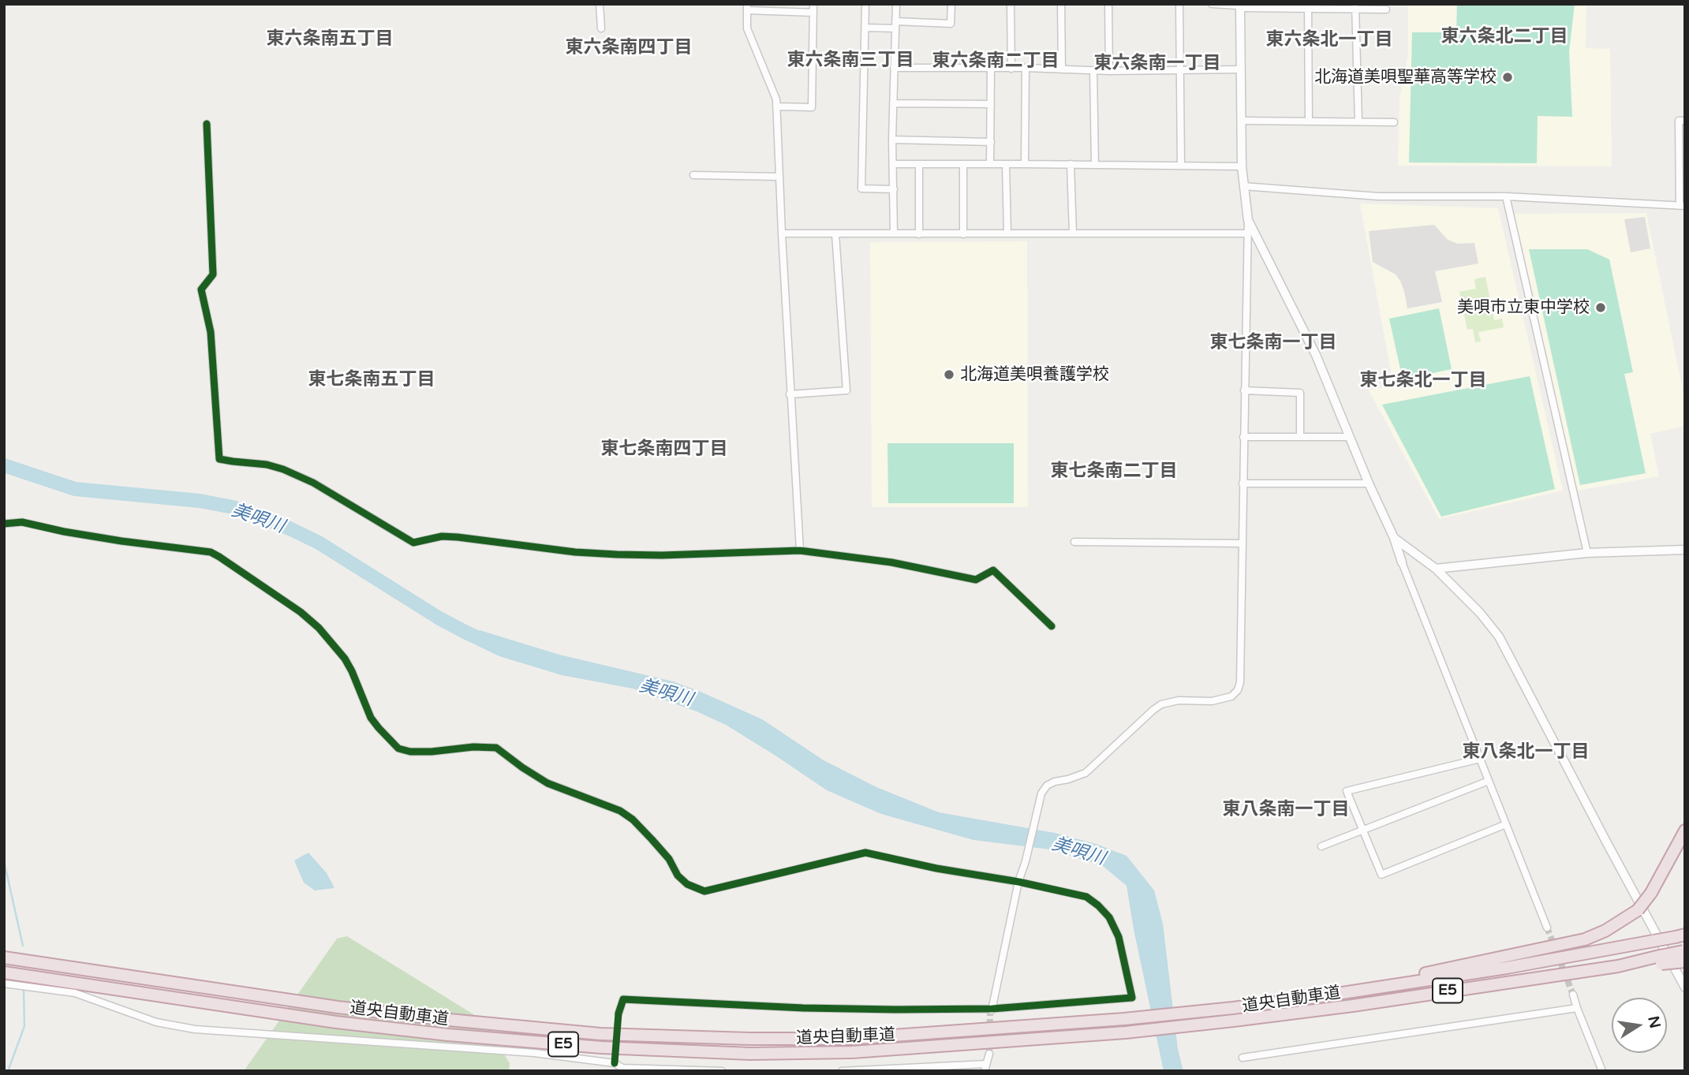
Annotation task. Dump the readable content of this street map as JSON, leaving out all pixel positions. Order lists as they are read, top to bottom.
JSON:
{
  "streets": {
    "highway": ["E5", "道央自動車道"]
  },
  "districts": [
    "東六条北二丁目",
    "東六条南五丁目",
    "東六条北一丁目",
    "東六条南四丁目",
    "東六条南三丁目",
    "東六条南二丁目",
    "東六条南一丁目",
    "東七条南一丁目",
    "東七条南五丁目",
    "東七条北一丁目",
    "東七条南四丁目",
    "東七条南二丁目",
    "東八条北一丁目",
    "東八条南一丁目"
  ],
  "water": ["美唄川"],
  "places": ["北海道美唄聖華高等学校", "美唄市立東中学校", "北海道美唄養護学校"],
  "north": "right"
}
